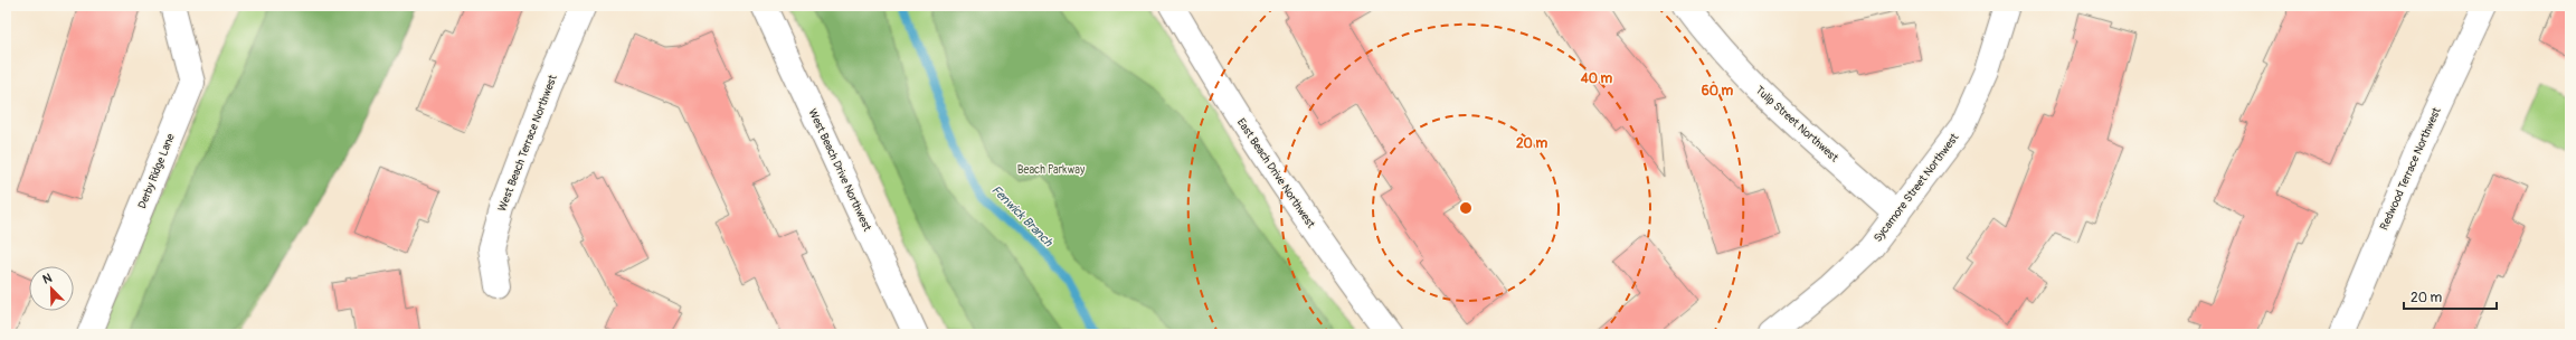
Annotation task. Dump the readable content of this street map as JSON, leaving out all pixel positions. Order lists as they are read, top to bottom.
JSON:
{
  "streets": {
    "street": [
      "Tulip Street Northwest",
      "West Beach Terrace Northwest",
      "Redwood Terrace Northwest",
      "West Beach Drive Northwest",
      "Derby Ridge Lane",
      "East Beach Drive Northwest",
      "Sycamore Street Northwest"
    ]
  },
  "crossings": [
    ["Tulip Street Northwest", "Sycamore Street Northwest"]
  ],
  "water": ["Fenwick Branch"],
  "parks": ["Beach Parkway"],
  "scale_bar": "20 m",
  "north": "top left",
  "rings": ["40 m", "60 m", "20 m"]
}
